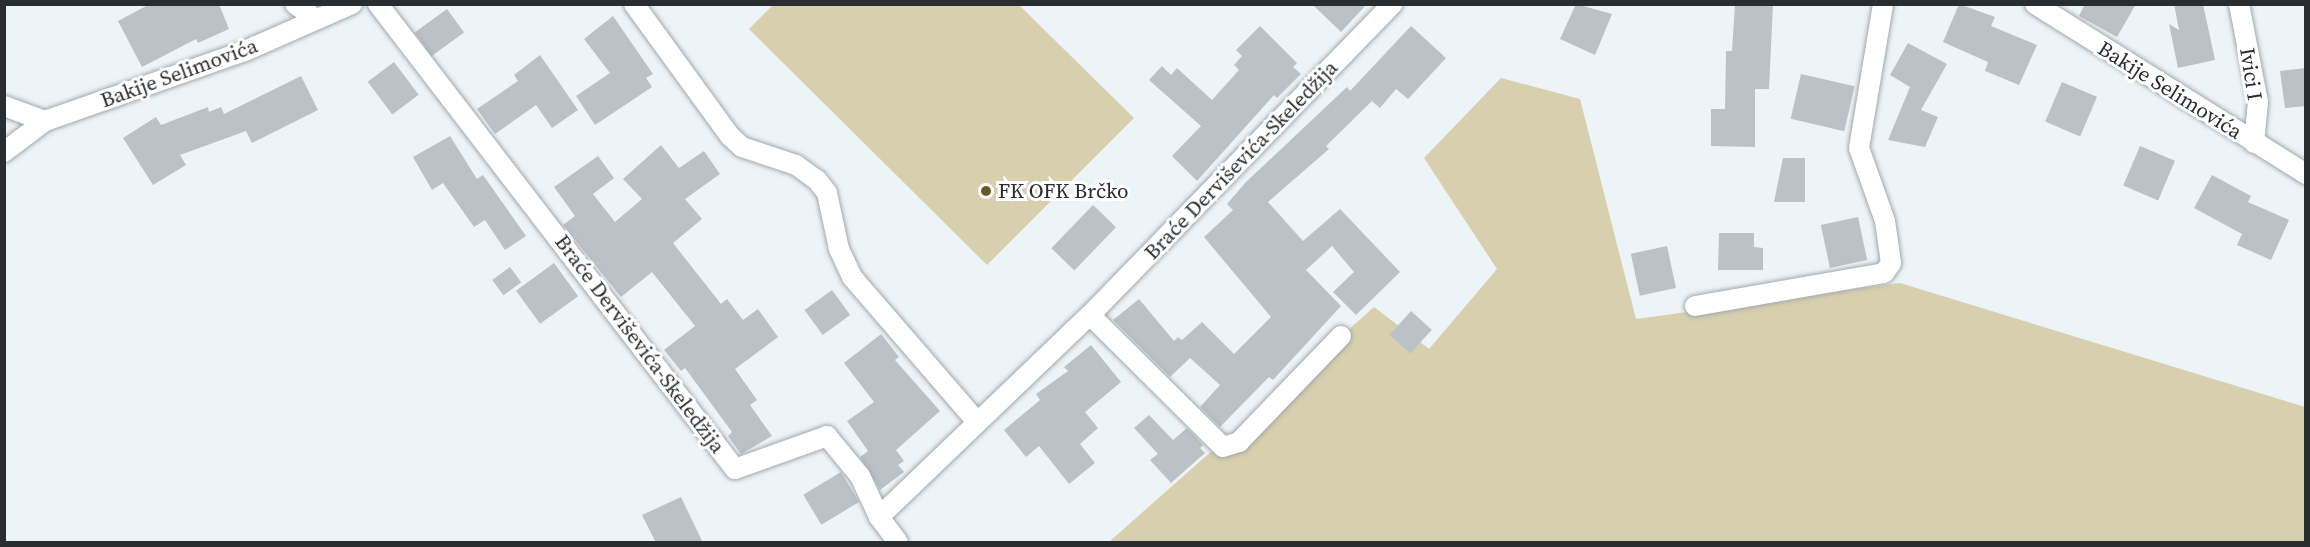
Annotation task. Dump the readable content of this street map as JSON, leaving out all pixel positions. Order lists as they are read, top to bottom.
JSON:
{
  "streets": {
    "street": ["Bakije Selimovića", "Ivici I", "Braće Derviševića-Skeledžija"]
  },
  "crossings": [
    ["Bakije Selimovića", "Ivici I"]
  ],
  "places": ["FK OFK Brčko"]
}
